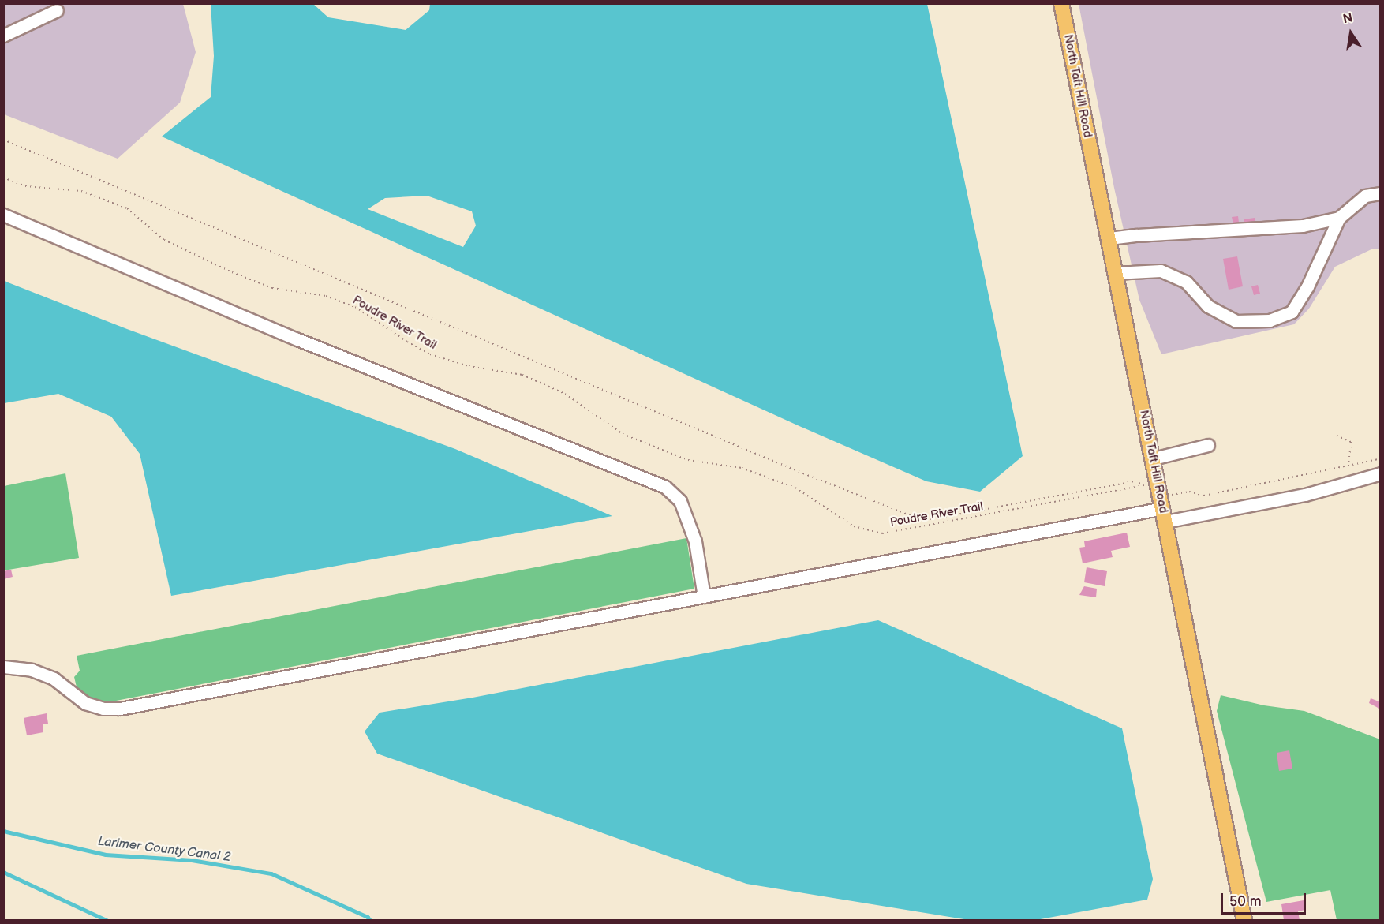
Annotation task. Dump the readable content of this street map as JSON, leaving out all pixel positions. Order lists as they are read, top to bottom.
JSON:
{
  "streets": {
    "main road": ["North Taft Hill Road"],
    "path": ["Poudre River Trail"]
  },
  "water": ["Larimer County Canal 2"],
  "scale_bar": "50 m",
  "north": "top"
}
